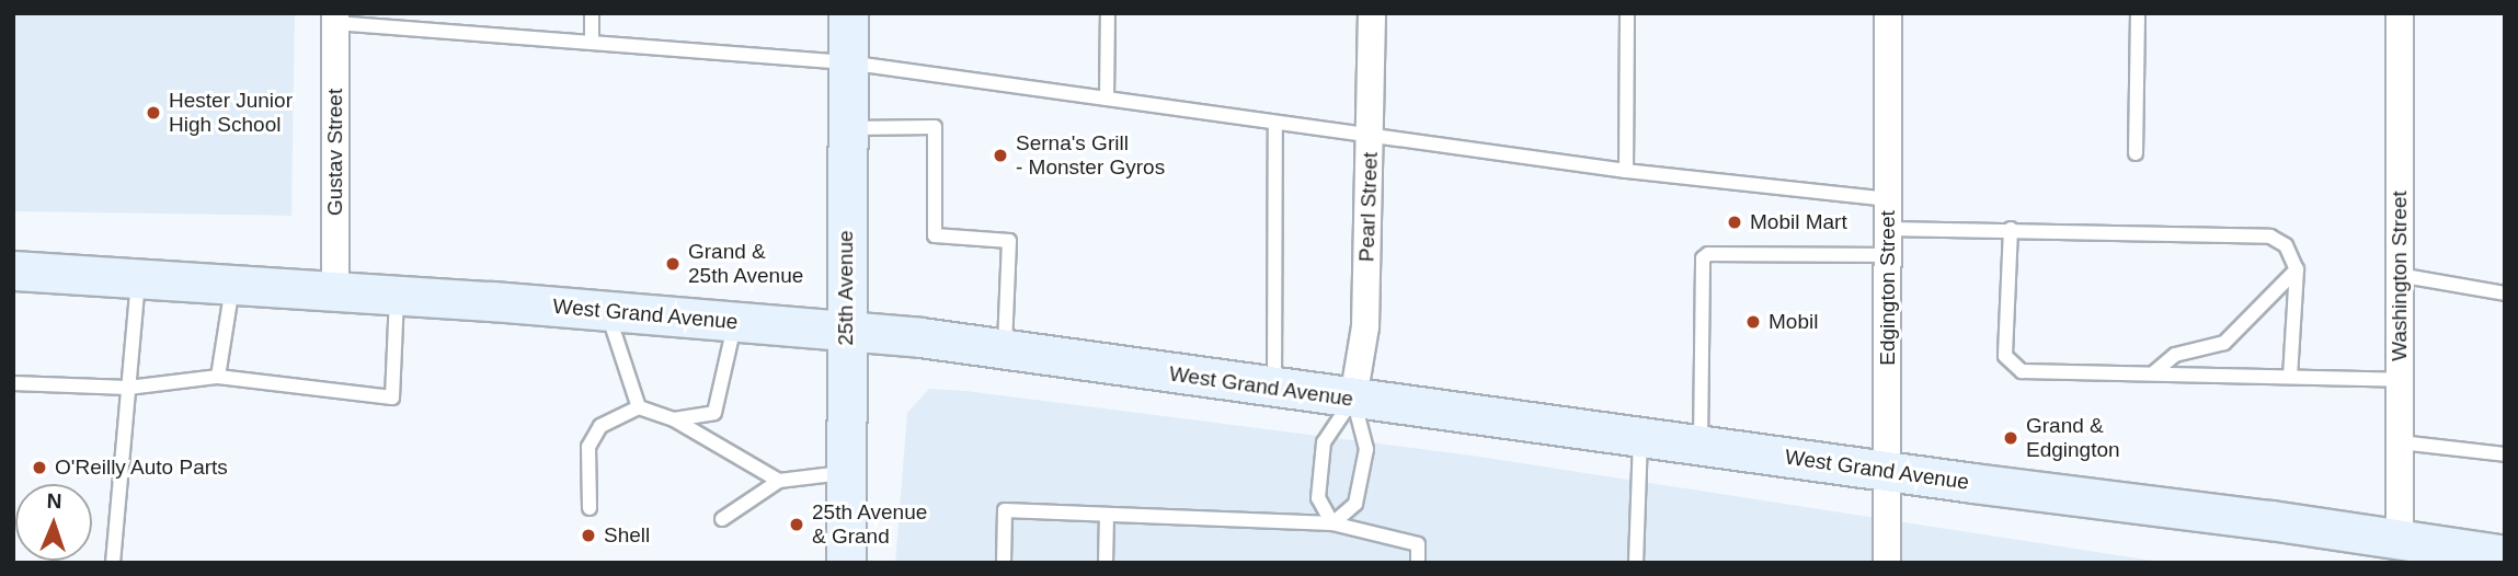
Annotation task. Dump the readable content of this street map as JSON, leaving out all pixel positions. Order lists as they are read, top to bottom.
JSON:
{
  "streets": {
    "main road": ["25th Avenue", "West Grand Avenue"],
    "street": [
      "Gustav Street",
      "Pearl Street",
      "Washington Street",
      "Edgington Street"
    ]
  },
  "crossings": [
    ["Gustav Street", "West Grand Avenue"],
    ["Pearl Street", "West Grand Avenue"],
    ["Washington Street", "West Grand Avenue"],
    ["25th Avenue", "West Grand Avenue"],
    ["Edgington Street", "West Grand Avenue"]
  ],
  "places": [
    "Hester Junior High School",
    "Serna's Grill - Monster Gyros",
    "Mobil Mart",
    "Grand & 25th Avenue",
    "Mobil",
    "Grand & Edgington",
    "O'Reilly Auto Parts",
    "25th Avenue & Grand",
    "Shell"
  ],
  "north": "top"
}
